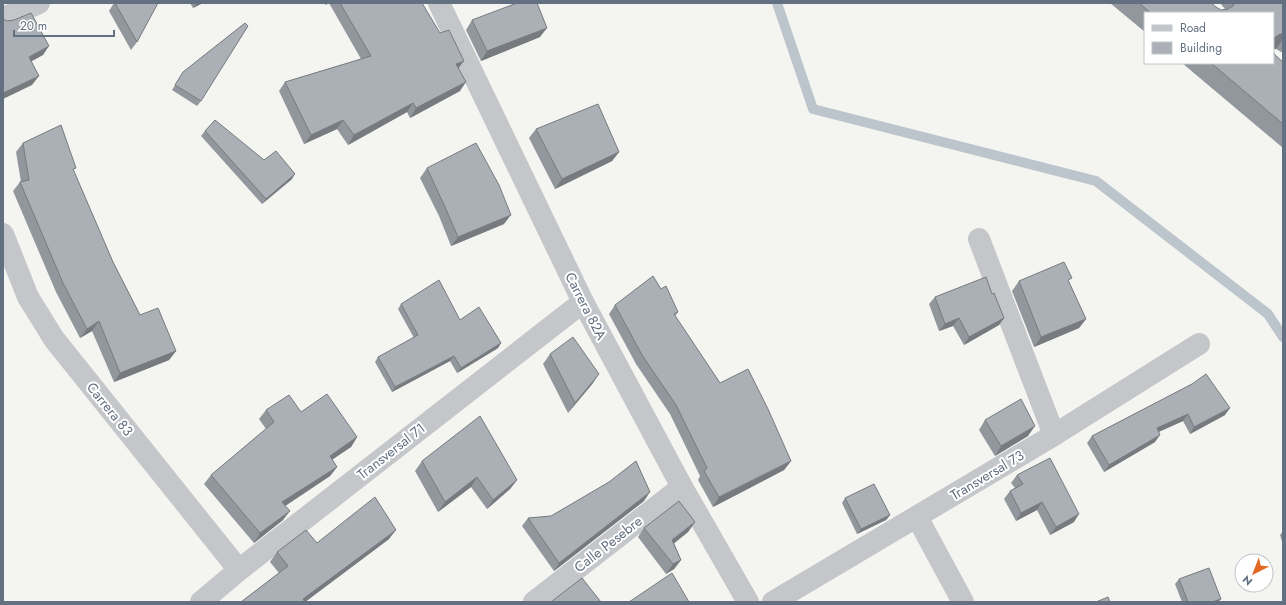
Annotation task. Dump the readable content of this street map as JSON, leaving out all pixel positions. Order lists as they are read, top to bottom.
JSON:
{
  "streets": {
    "street": [
      "Carrera 82A",
      "Carrera 83",
      "Transversal 71",
      "Transversal 73",
      "Calle Pesebre"
    ]
  },
  "crossings": [
    ["Carrera 82A", "Transversal 71"],
    ["Carrera 82A", "Calle Pesebre"],
    ["Carrera 83", "Transversal 71"]
  ],
  "legend": ["Road", "Building"],
  "scale_bar": "20 m",
  "north": "bottom left"
}
